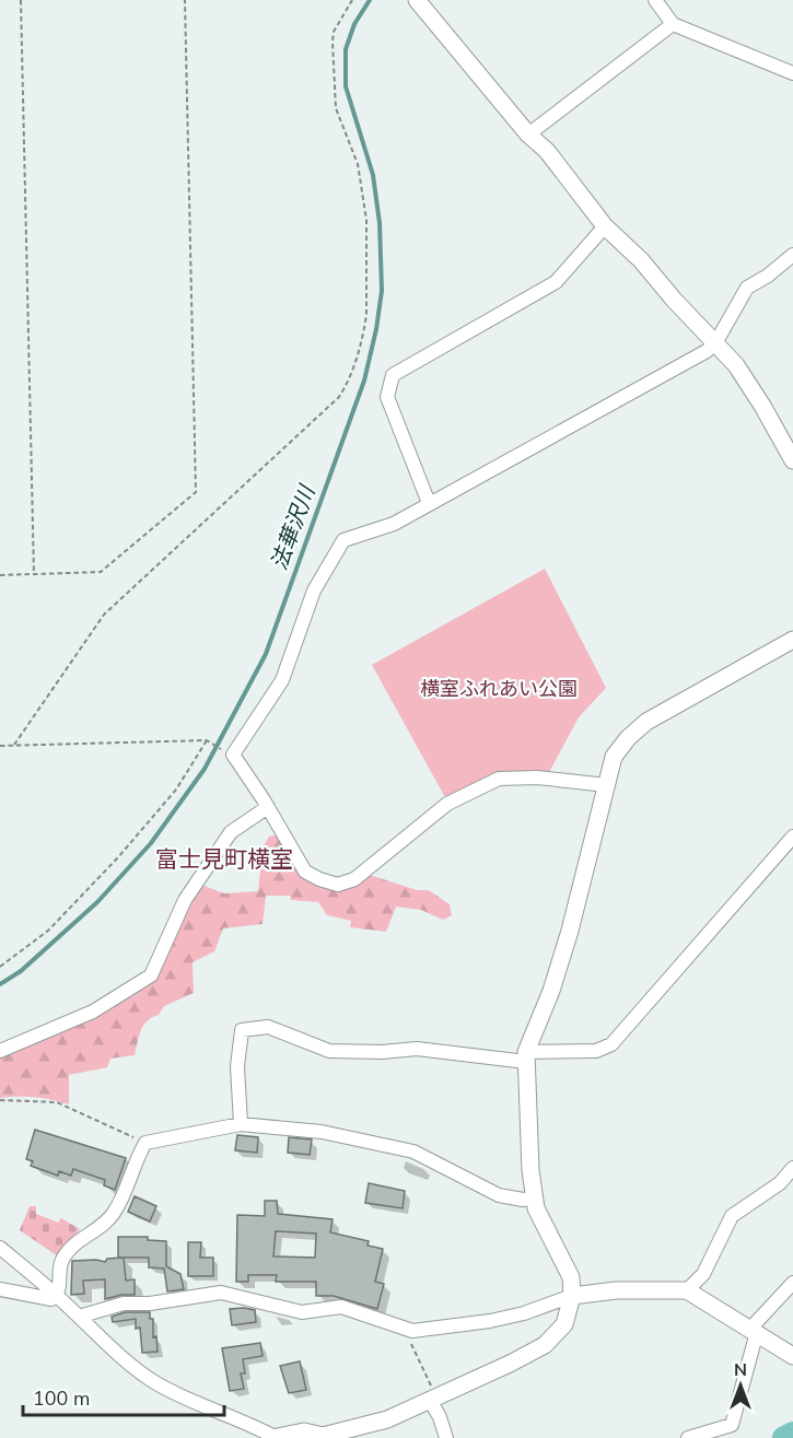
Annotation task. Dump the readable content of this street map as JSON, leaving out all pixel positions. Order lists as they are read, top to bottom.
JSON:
{
  "districts": ["富士見町横室"],
  "water": ["法華沢川"],
  "parks": ["横室ふれあい公園"],
  "scale_bar": "100 m",
  "north": "top"
}
